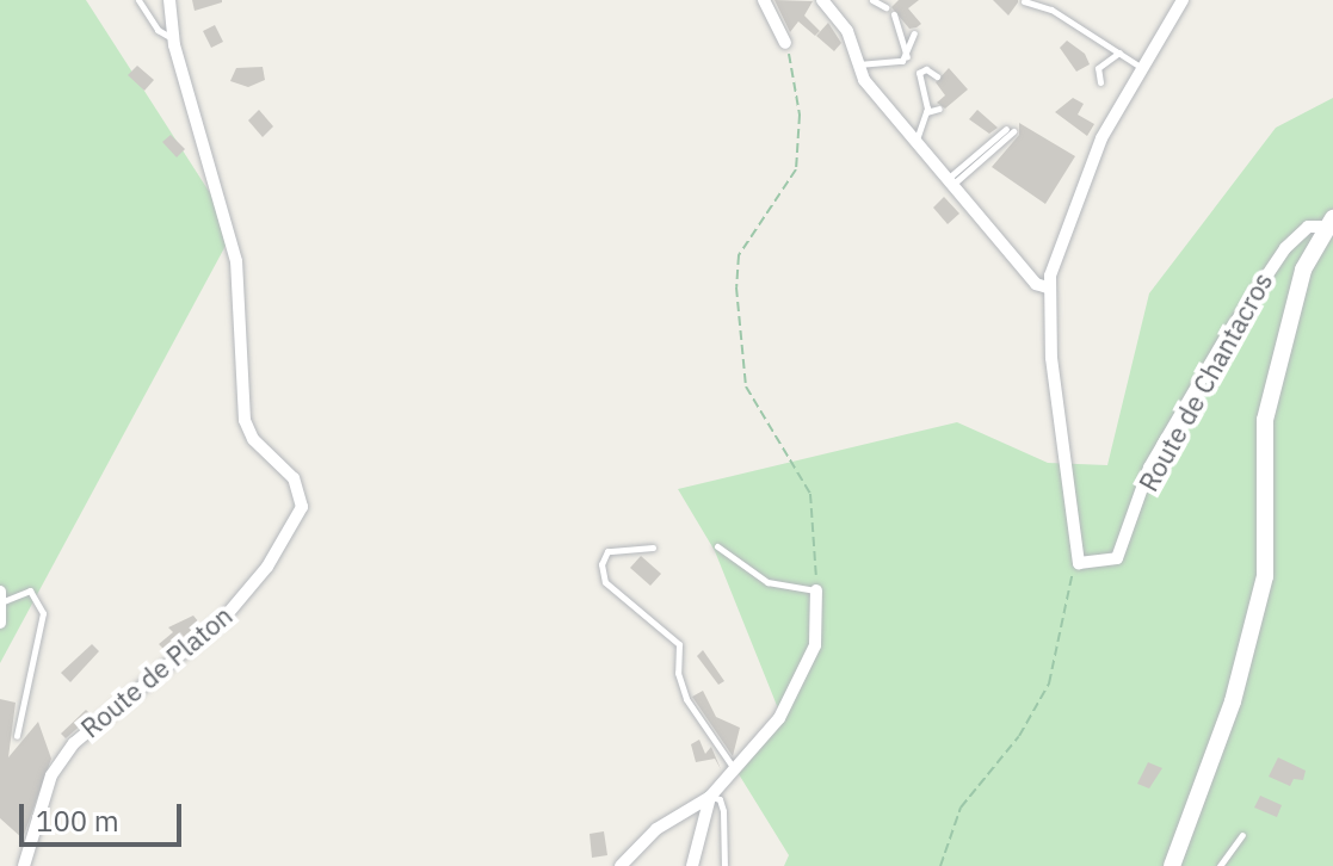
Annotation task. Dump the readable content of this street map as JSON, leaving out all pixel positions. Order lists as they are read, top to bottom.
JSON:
{
  "streets": {
    "street": ["Route de Chantacros", "Route de Platon"]
  },
  "scale_bar": "100 m"
}
